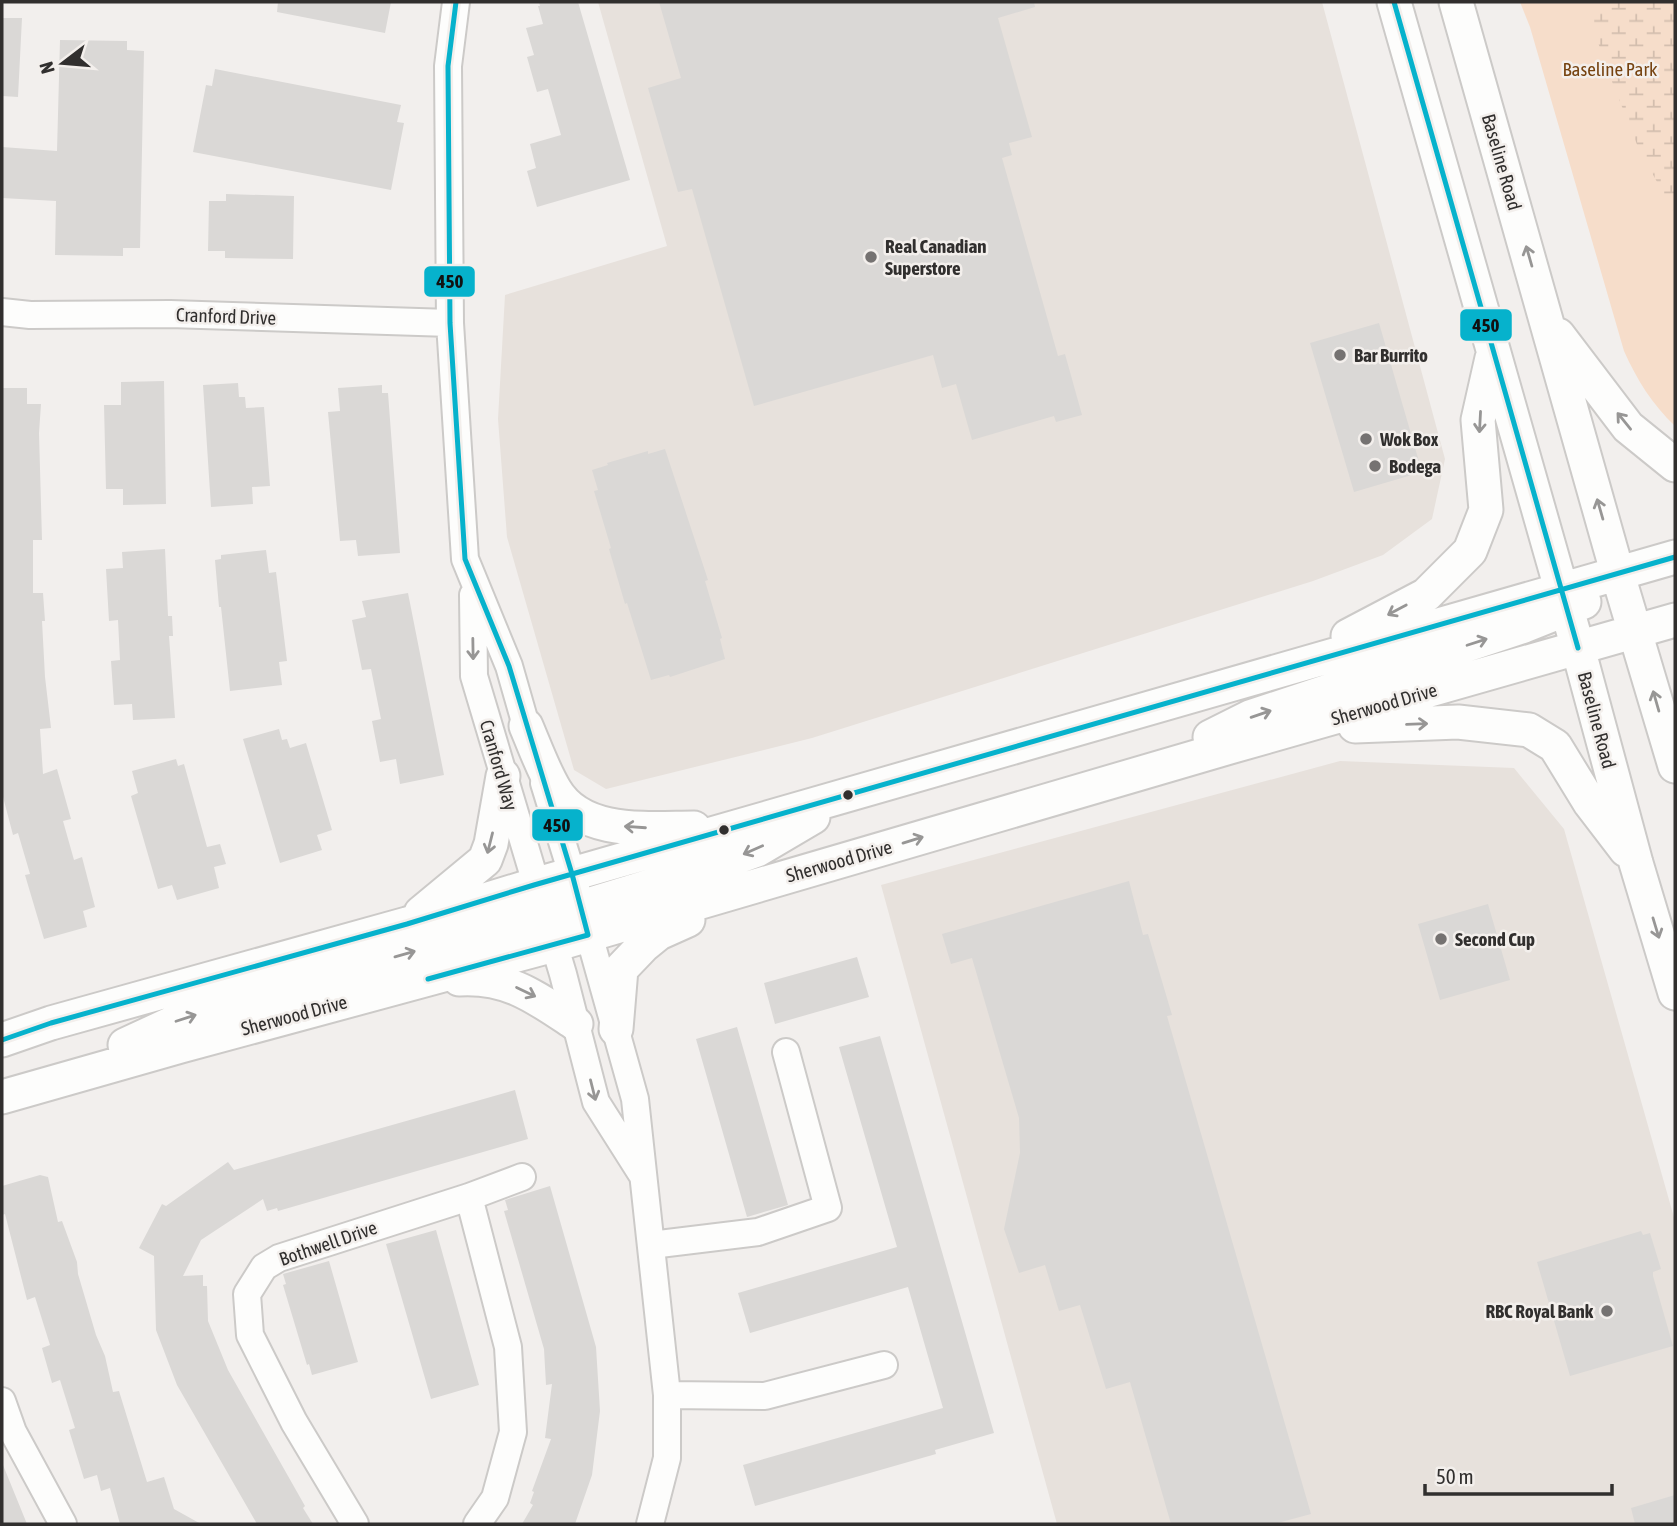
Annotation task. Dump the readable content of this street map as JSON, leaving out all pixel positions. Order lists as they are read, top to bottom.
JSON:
{
  "streets": {
    "main road": ["Baseline Road", "Sherwood Drive"],
    "street": ["Cranford Drive", "Cranford Way", "Bothwell Drive"]
  },
  "crossings": [
    ["Baseline Road", "Sherwood Drive"],
    ["Cranford Drive", "Cranford Way"],
    ["Sherwood Drive", "Cranford Way"]
  ],
  "parks": ["Baseline Park"],
  "places": [
    "Real Canadian Superstore",
    "Bar Burrito",
    "Wok Box",
    "Bodega",
    "Second Cup",
    "RBC Royal Bank"
  ],
  "lines": ["transit line 450"],
  "scale_bar": "50 m",
  "north": "left"
}
